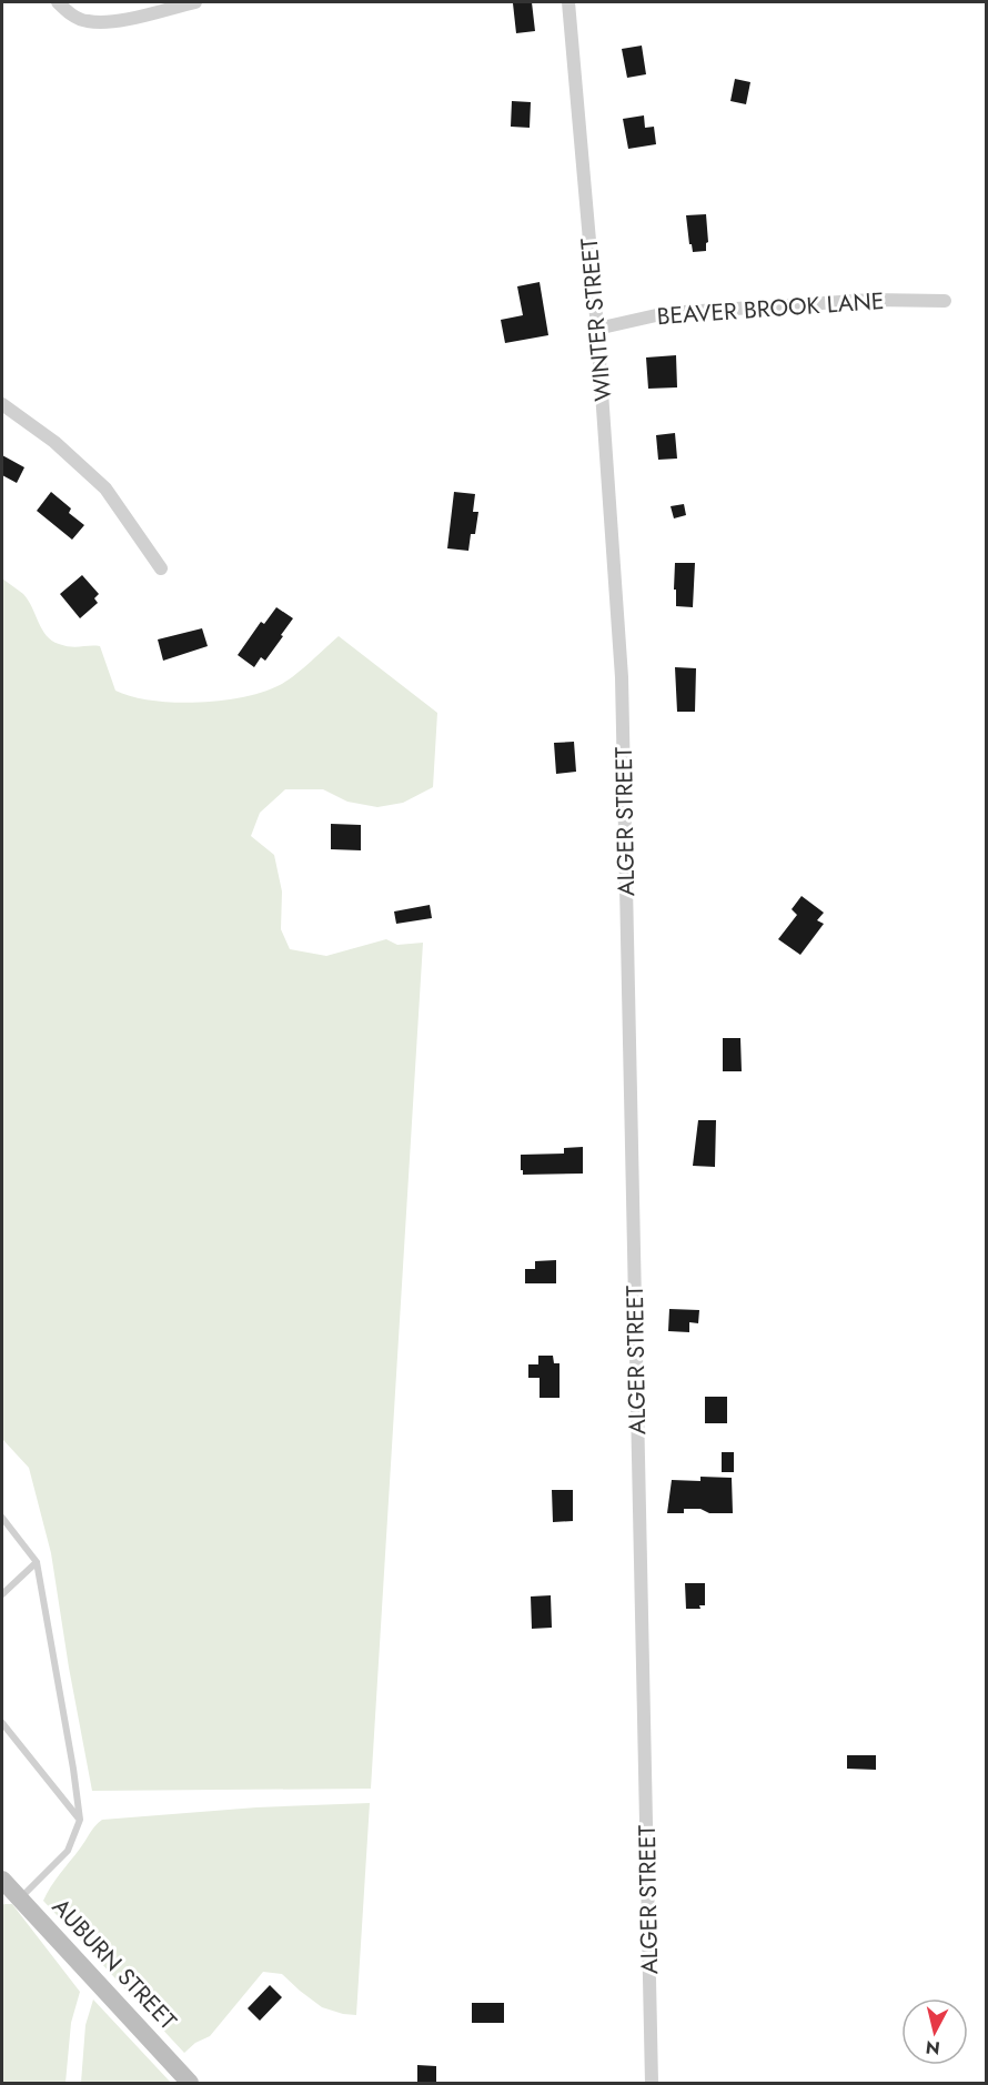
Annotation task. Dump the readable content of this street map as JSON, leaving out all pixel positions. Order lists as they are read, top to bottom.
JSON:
{
  "streets": {
    "main road": ["AUBURN STREET"],
    "street": ["BEAVER BROOK LANE", "WINTER STREET", "ALGER STREET"]
  },
  "crossings": [
    ["BEAVER BROOK LANE", "WINTER STREET"],
    ["WINTER STREET", "ALGER STREET"]
  ],
  "north": "bottom"
}
